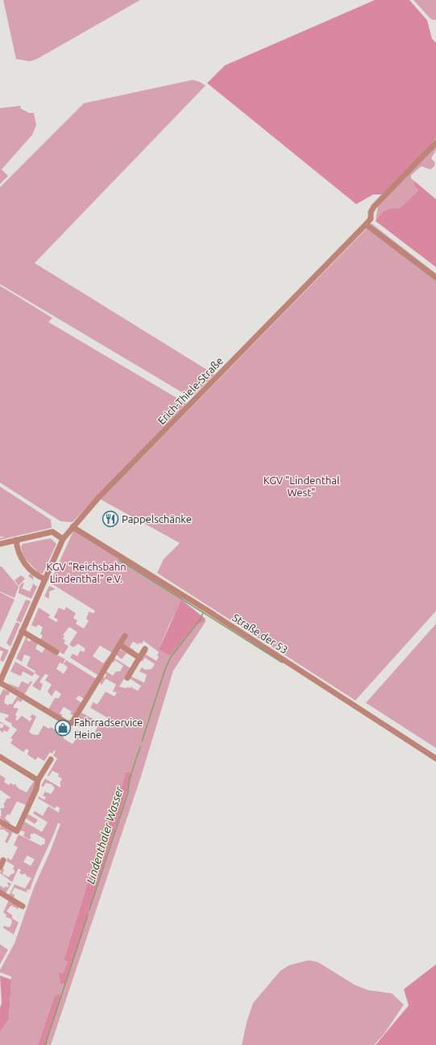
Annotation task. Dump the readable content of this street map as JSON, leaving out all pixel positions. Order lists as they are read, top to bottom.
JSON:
{
  "streets": {
    "street": ["Erich-Thiele-Straße", "Straße der 53"]
  },
  "crossings": [
    ["Erich-Thiele-Straße", "Straße der 53"]
  ],
  "water": ["Lindenthaler Wasser"],
  "parks": ["KGV \"Lindenthal West\"", "KGV \"Reichsbahn Lindenthal\" e.V."],
  "places": {
    "restaurant": ["Pappelschänke"],
    "shop": ["Fahrradservice Heine"]
  }
}
